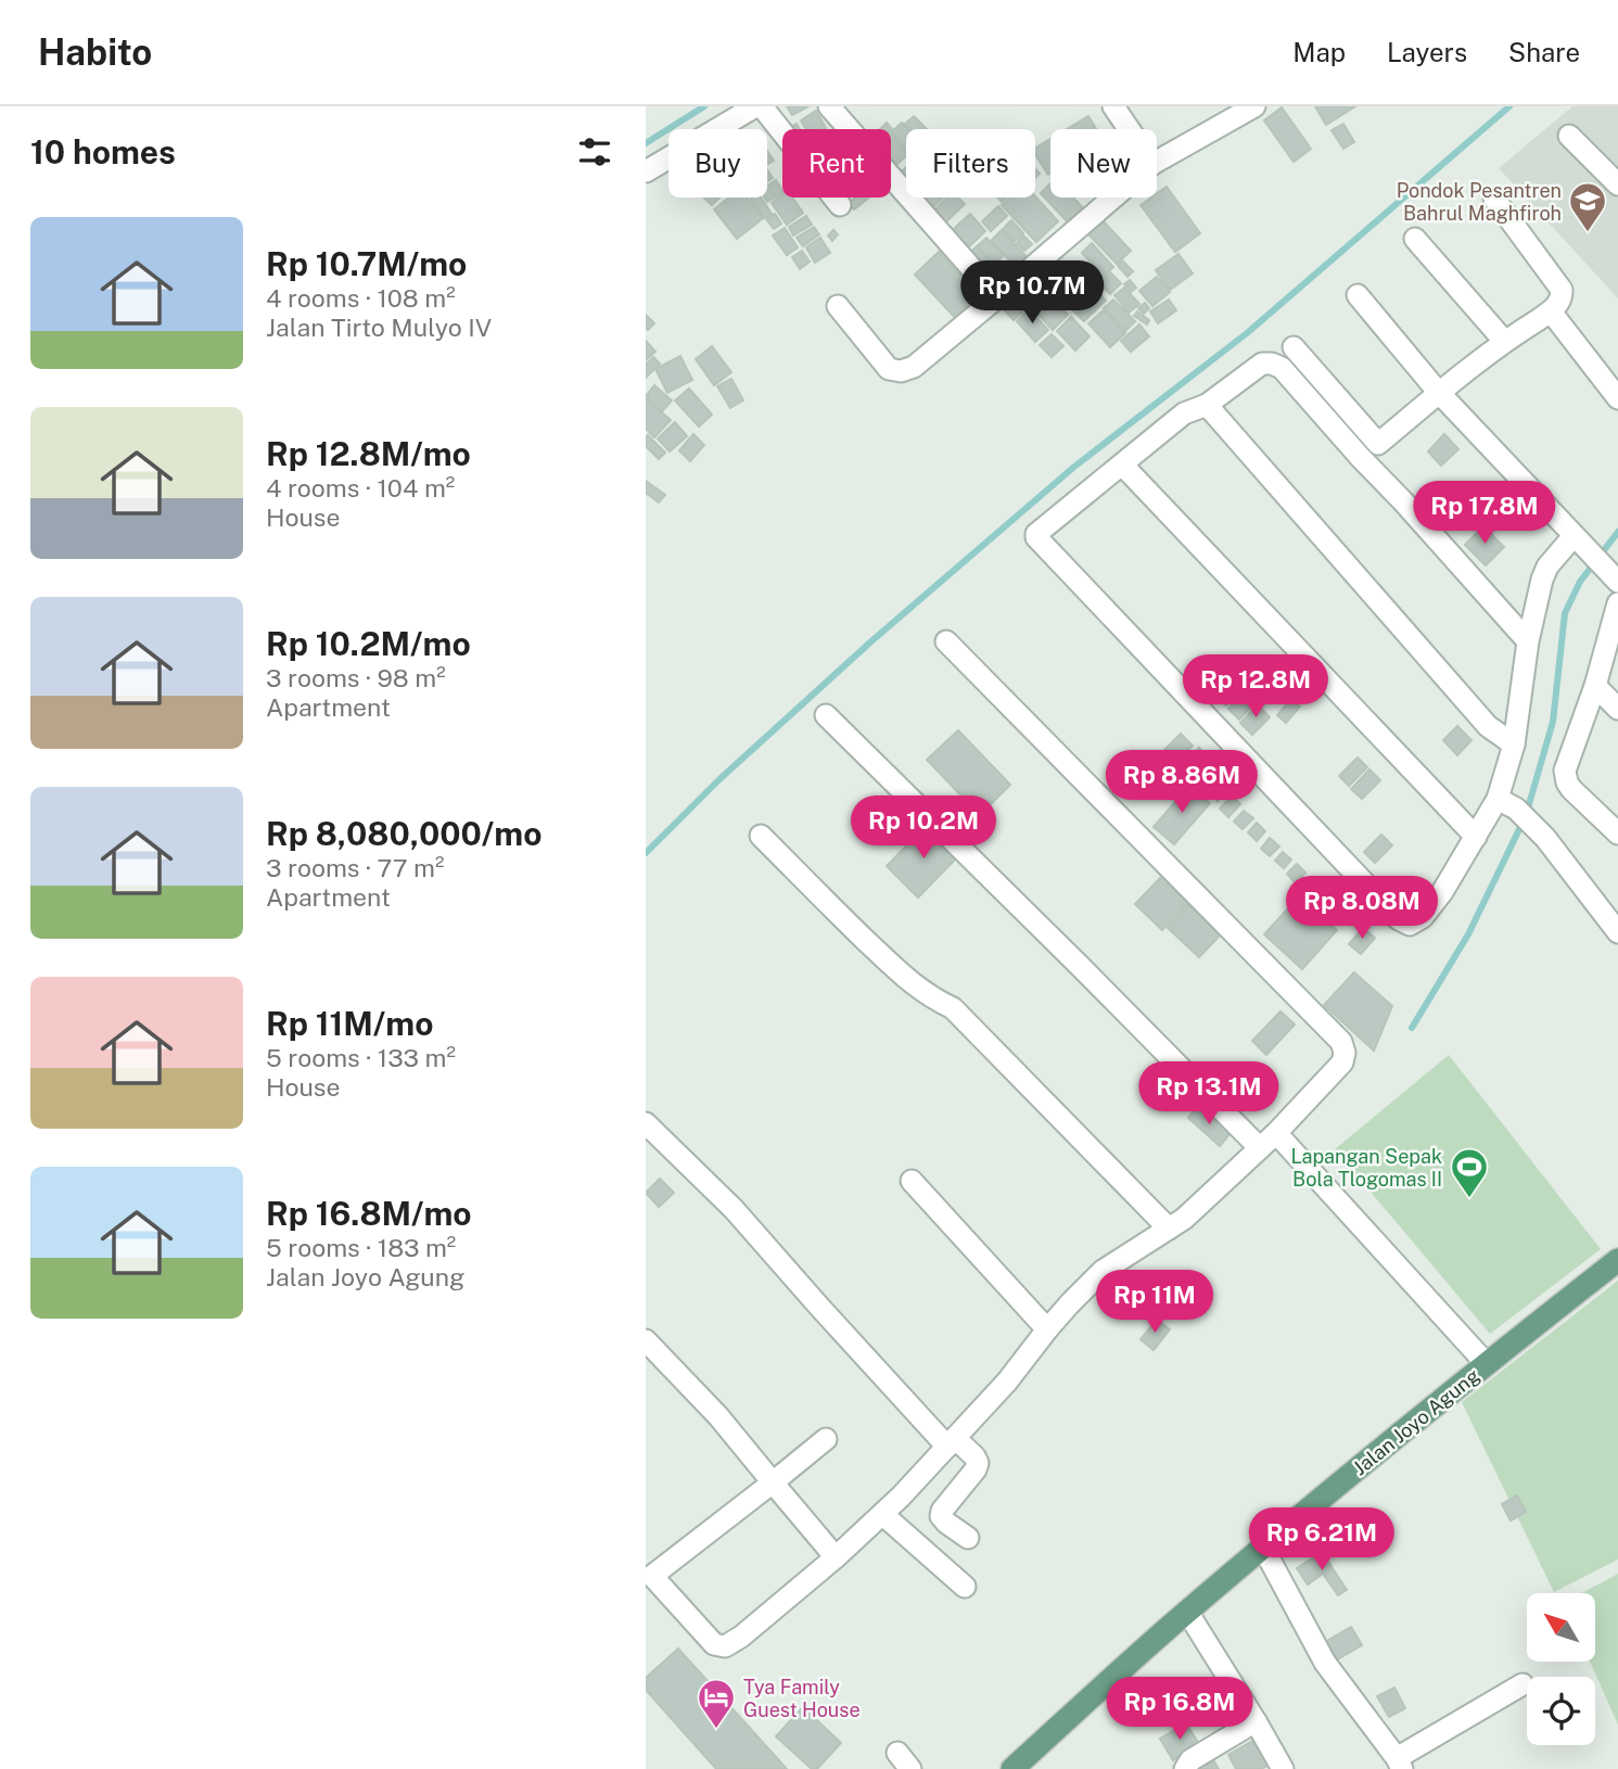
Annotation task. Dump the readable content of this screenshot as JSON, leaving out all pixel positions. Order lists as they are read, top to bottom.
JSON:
{
  "streets": {
    "main road": ["Jalan Joyo Agung"]
  },
  "places": {
    "school or university": ["Pondok Pesantren Bahrul Maghfiroh"],
    "sports": ["Lapangan Sepak Bola Tlogomas II"],
    "hotel": ["Tya Family Guest House"]
  },
  "north": "top left",
  "page": {
    "header": "Habito",
    "nav": ["Map", "Layers", "Share"],
    "heading": "10 homes",
    "chip": [
      "Buy",
      "Rent",
      "Filters",
      "New"
    ],
    "list": [
      {
        "name": "Rp 10.7M/mo",
        "note": "4 rooms · 108 m² · Jalan Tirto Mulyo IV"
      },
      {
        "name": "Rp 12.8M/mo",
        "note": "4 rooms · 104 m² · House"
      },
      {
        "name": "Rp 10.2M/mo",
        "note": "3 rooms · 98 m² · Apartment"
      },
      {
        "name": "Rp 8,080,000/mo",
        "note": "3 rooms · 77 m² · Apartment"
      },
      {
        "name": "Rp 11M/mo",
        "note": "5 rooms · 133 m² · House"
      },
      {
        "name": "Rp 16.8M/mo",
        "note": "5 rooms · 183 m² · Jalan Joyo Agung"
      }
    ],
    "price": [
      "Rp 10.7M",
      "Rp 17.8M",
      "Rp 12.8M",
      "Rp 8.86M",
      "Rp 10.2M",
      "Rp 8.08M",
      "Rp 13.1M",
      "Rp 11M",
      "Rp 6.21M",
      "Rp 16.8M"
    ]
  }
}
